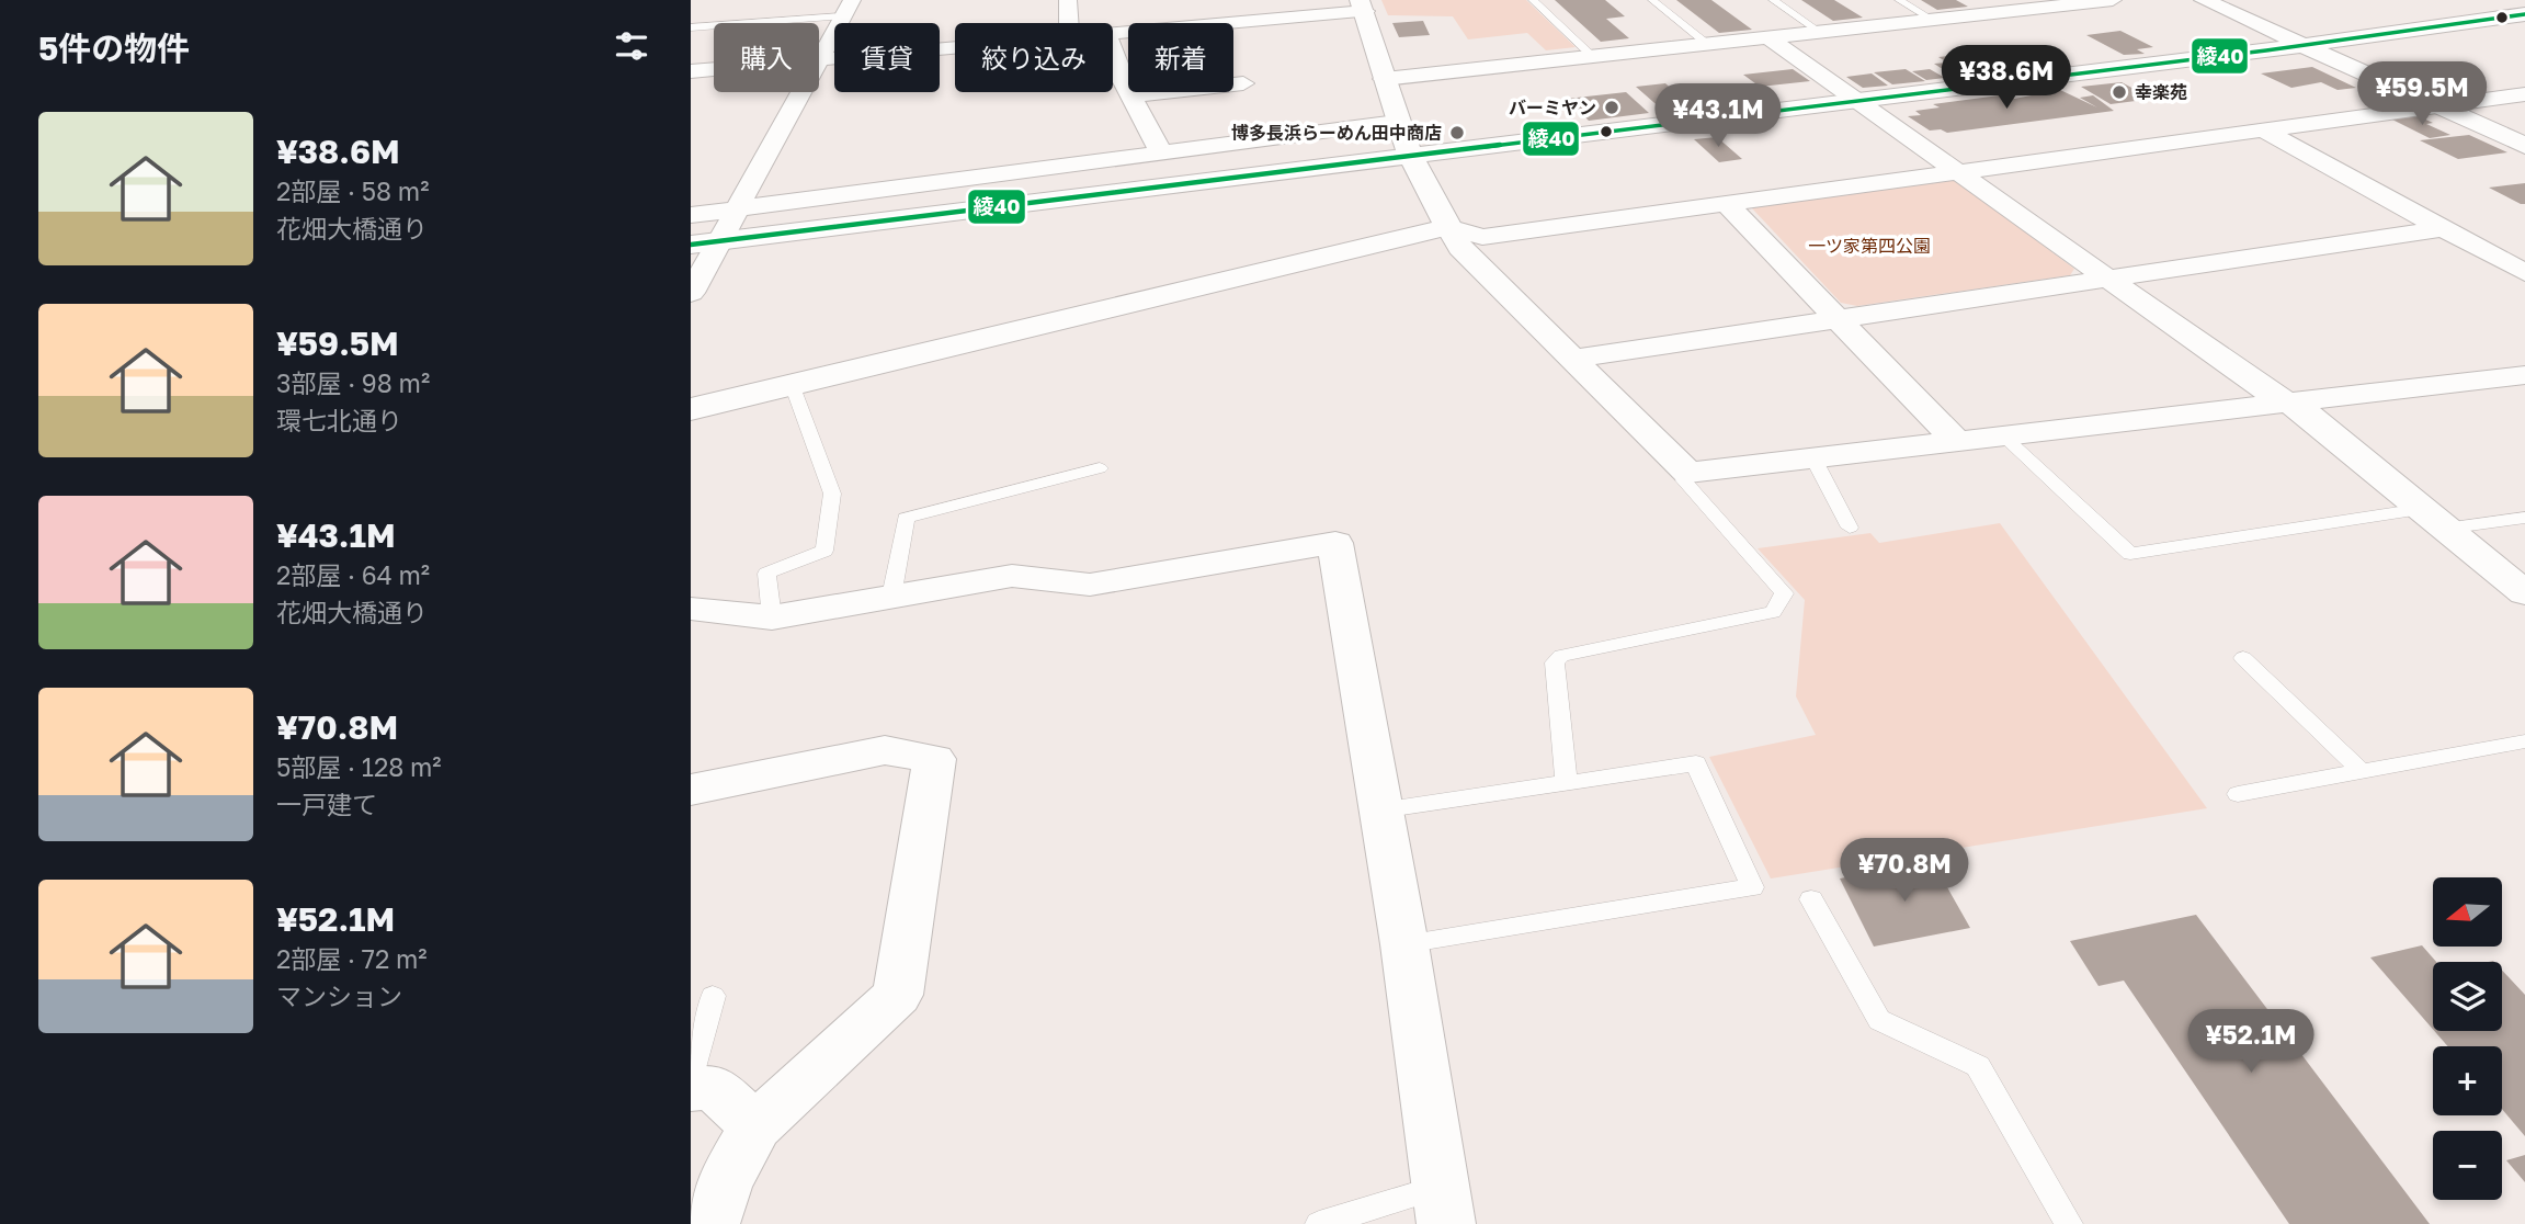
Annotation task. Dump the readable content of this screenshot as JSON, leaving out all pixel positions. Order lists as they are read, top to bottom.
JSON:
{
  "parks": ["一ツ家第四公園"],
  "places": ["幸楽苑", "バーミヤン", "博多長浜らーめん田中商店"],
  "lines": ["transit line 綾40"],
  "north": "left",
  "page": {
    "heading": "5件の物件",
    "chip": [
      "購入",
      "賃貸",
      "絞り込み",
      "新着"
    ],
    "price": [
      "¥38.6M",
      "¥59.5M",
      "¥43.1M",
      "¥70.8M",
      "¥52.1M"
    ],
    "list": [
      {
        "name": "¥38.6M",
        "note": "2部屋 · 58 m² · 花畑大橋通り"
      },
      {
        "name": "¥59.5M",
        "note": "3部屋 · 98 m² · 環七北通り"
      },
      {
        "name": "¥43.1M",
        "note": "2部屋 · 64 m² · 花畑大橋通り"
      },
      {
        "name": "¥70.8M",
        "note": "5部屋 · 128 m² · 一戸建て"
      },
      {
        "name": "¥52.1M",
        "note": "2部屋 · 72 m² · マンション"
      }
    ],
    "map_buttons": ["+", "−"]
  }
}
